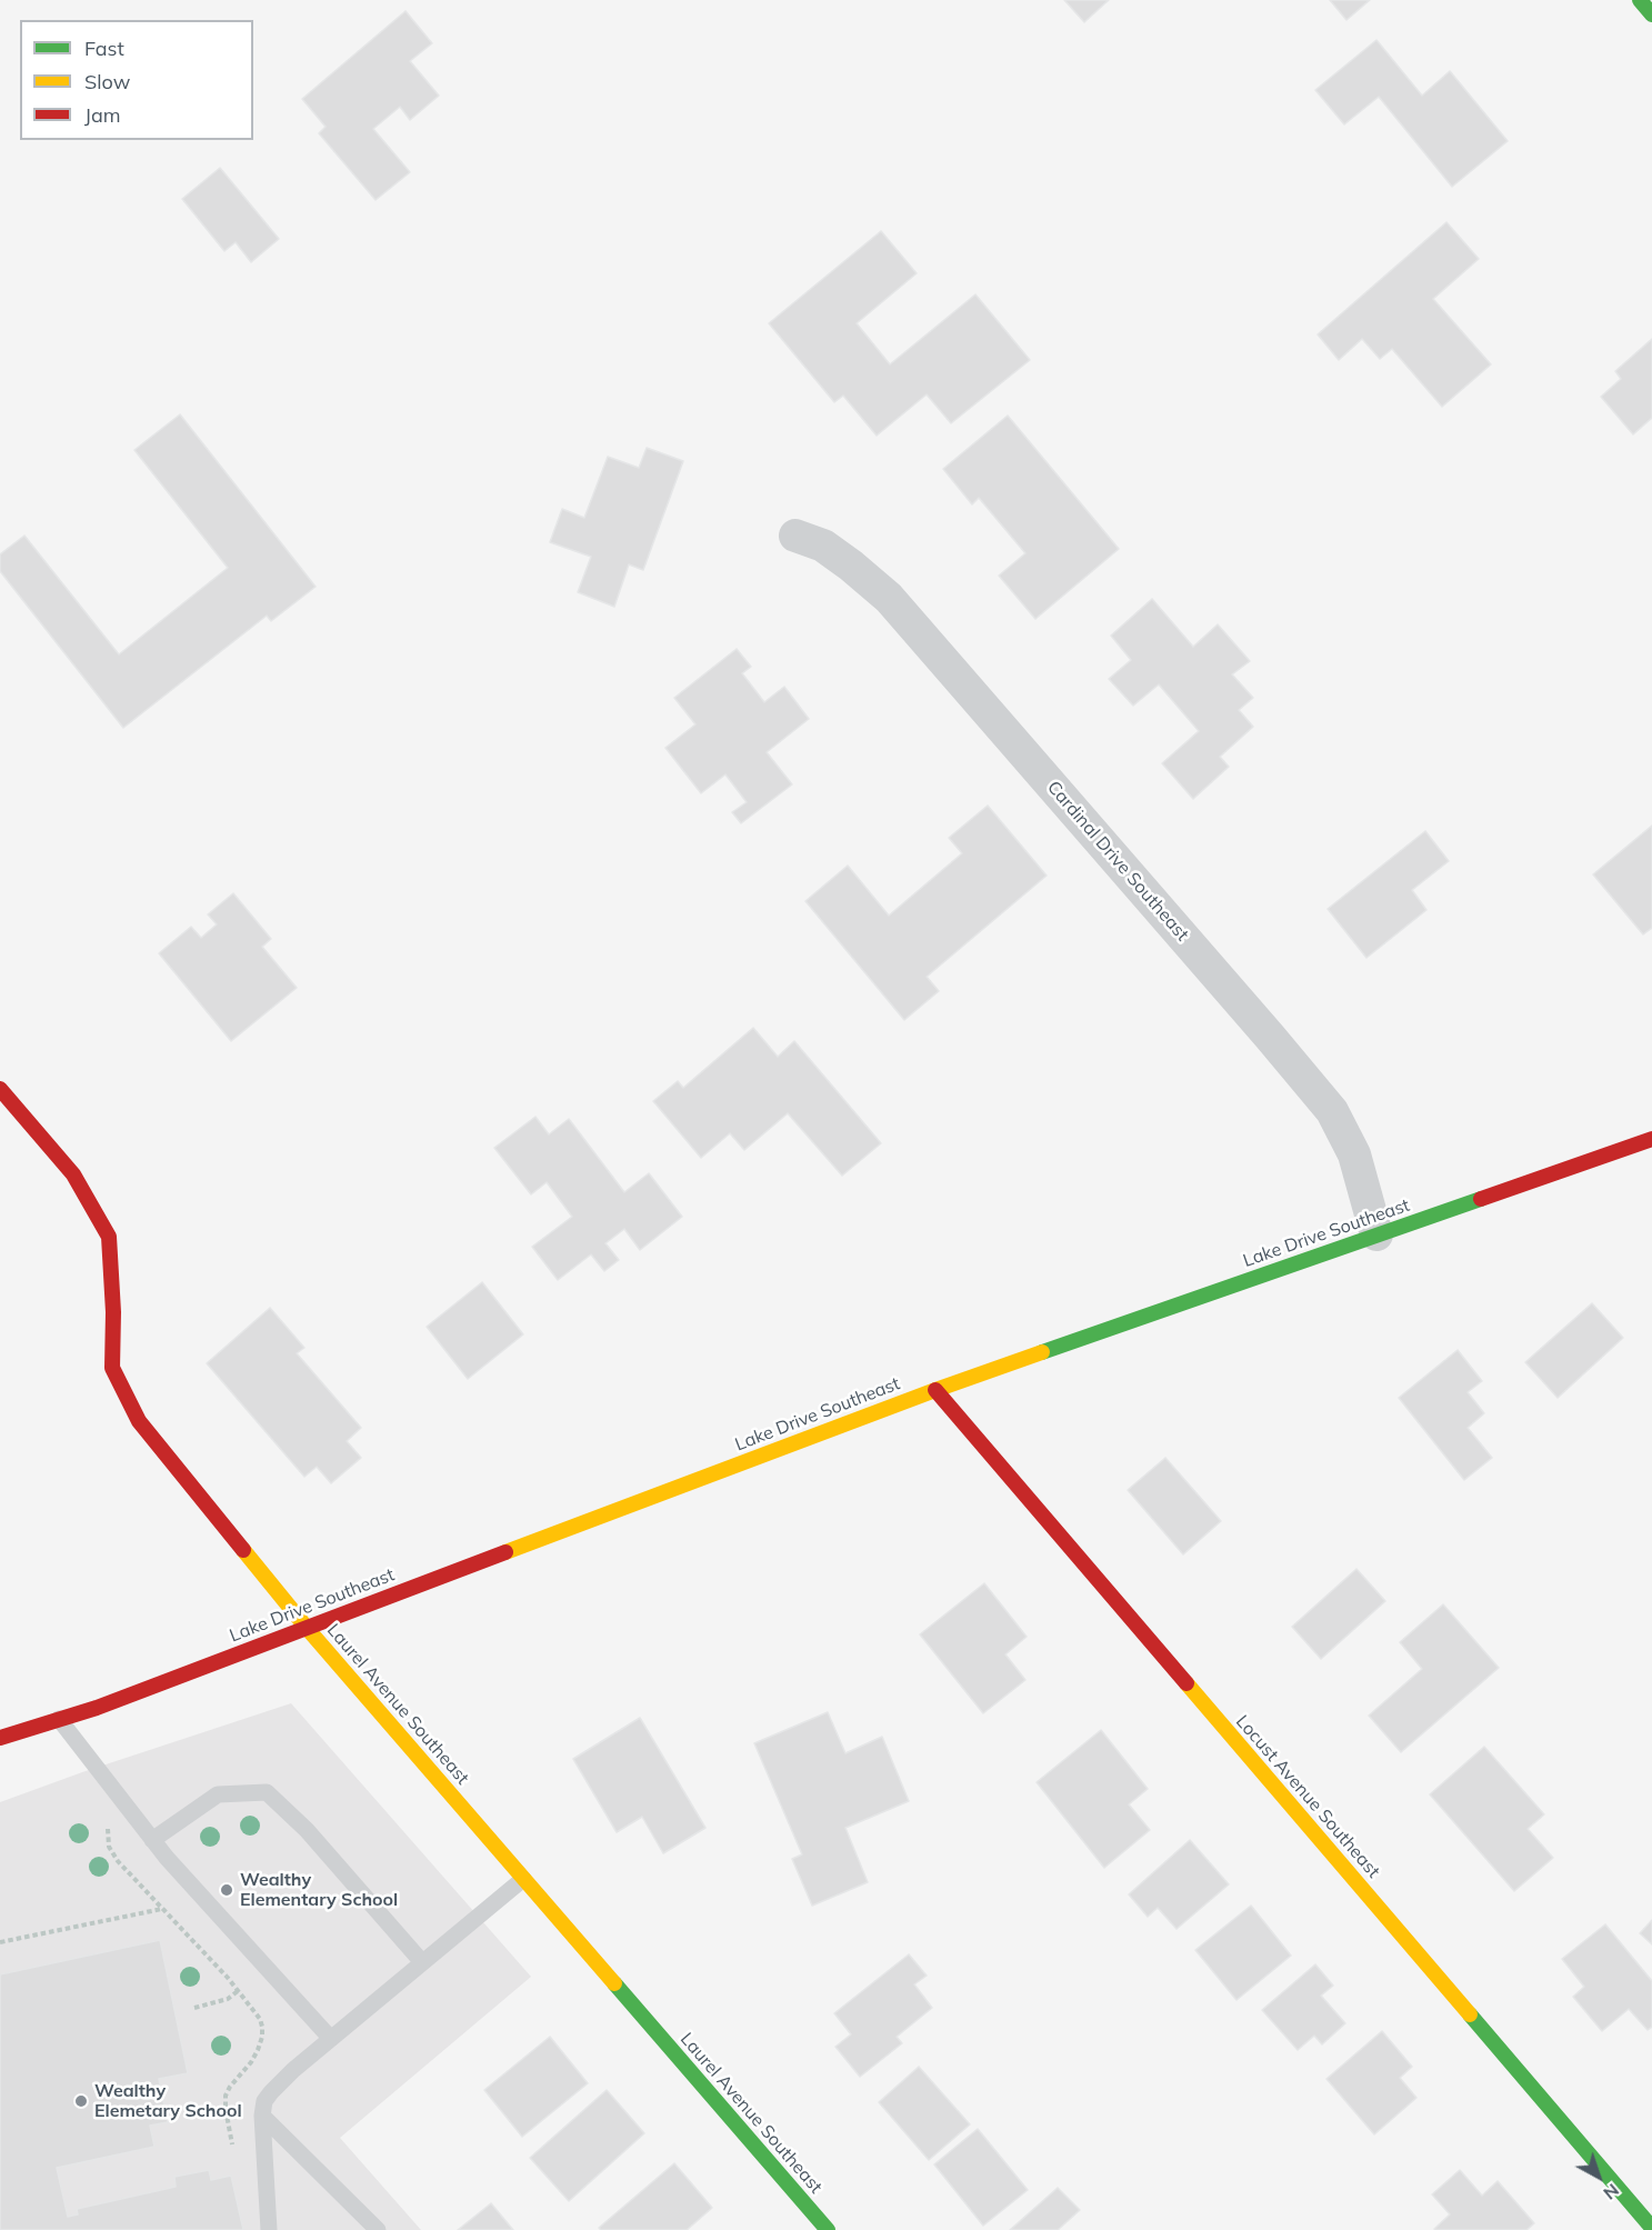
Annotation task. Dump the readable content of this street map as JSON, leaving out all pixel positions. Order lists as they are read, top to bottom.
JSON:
{
  "streets": {
    "street": [
      "Cardinal Drive Southeast",
      "Lake Drive Southeast",
      "Laurel Avenue Southeast",
      "Locust Avenue Southeast"
    ]
  },
  "crossings": [
    ["Cardinal Drive Southeast", "Lake Drive Southeast"],
    ["Lake Drive Southeast", "Laurel Avenue Southeast"],
    ["Lake Drive Southeast", "Locust Avenue Southeast"]
  ],
  "places": ["Wealthy Elementary School", "Wealthy Elemetary School"],
  "legend": ["Fast", "Slow", "Jam"],
  "north": "bottom right"
}
